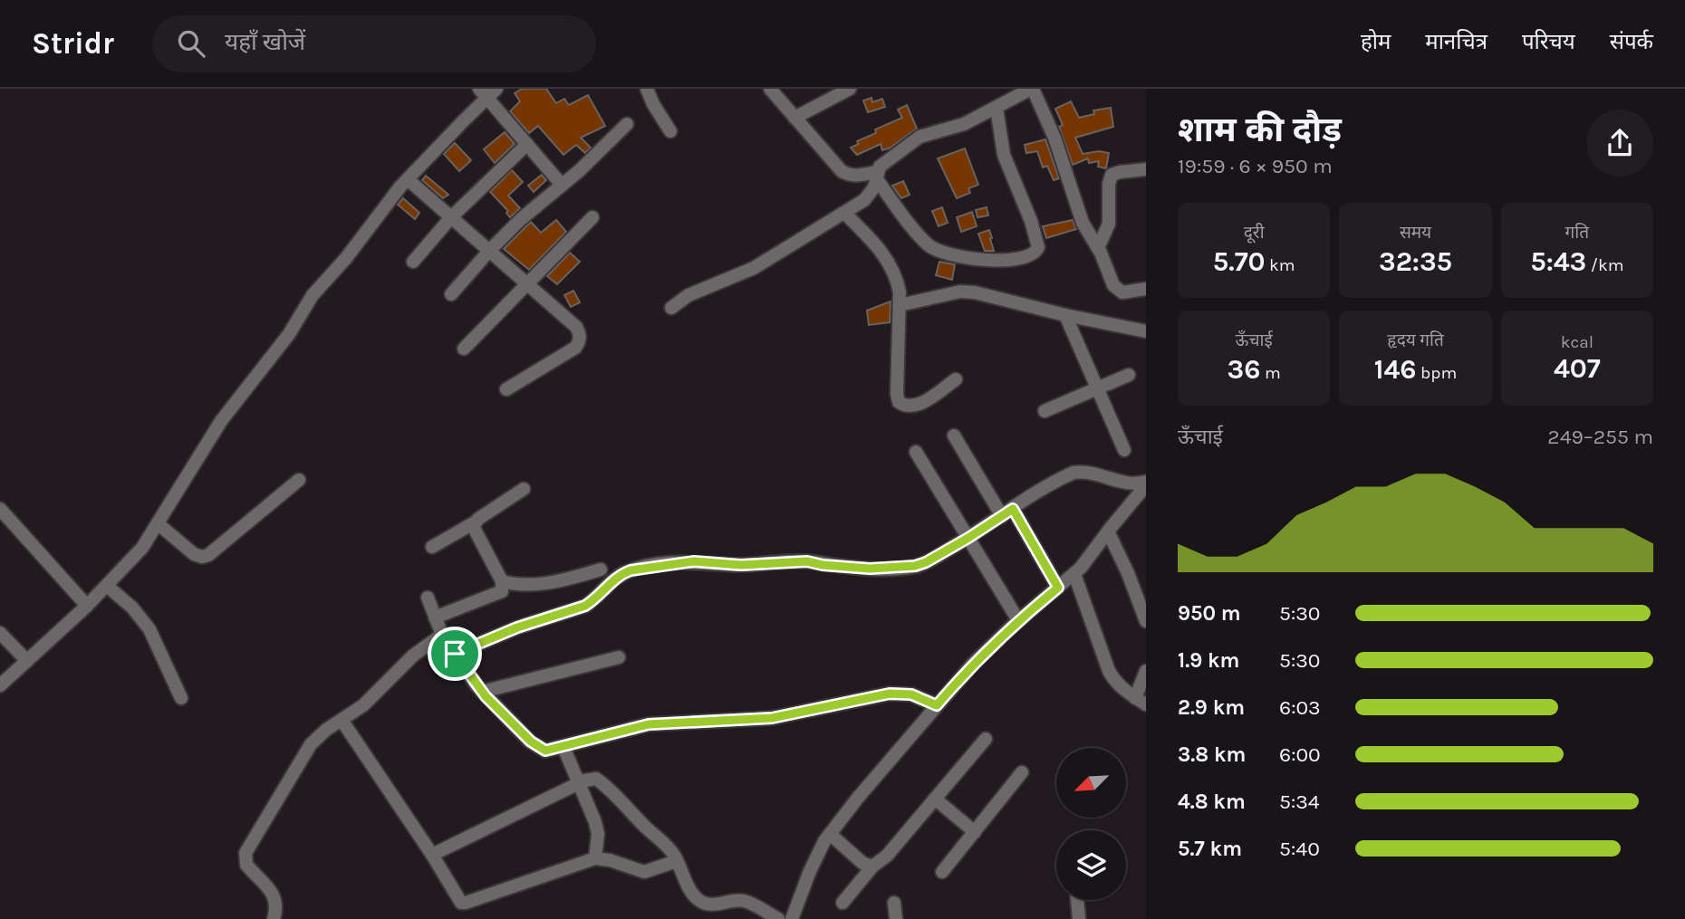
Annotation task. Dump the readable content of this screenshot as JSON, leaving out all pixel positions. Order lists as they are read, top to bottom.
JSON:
{
  "north": "bottom left",
  "page": {
    "header": "Stridr",
    "search": "यहाँ खोजें",
    "nav": [
      "होम",
      "मानचित्र",
      "परिचय",
      "संपर्क"
    ],
    "heading": ["शाम की दौड़", "19:59 · 6 × 950 m"],
    "stats": [
      ["दूरी", "5.70 km"],
      ["समय", "32:35"],
      ["गति", "5:43 /km"],
      ["ऊँचाई", "36 m"],
      ["हृदय गति", "146 bpm"],
      ["kcal", "407"]
    ],
    "chart": ["ऊँचाई", "249–255 m"],
    "list": [
      {
        "name": "950 m",
        "note": "5:30"
      },
      {
        "name": "1.9 km",
        "note": "5:30"
      },
      {
        "name": "2.9 km",
        "note": "6:03"
      },
      {
        "name": "3.8 km",
        "note": "6:00"
      },
      {
        "name": "4.8 km",
        "note": "5:34"
      },
      {
        "name": "5.7 km",
        "note": "5:40"
      }
    ]
  }
}
